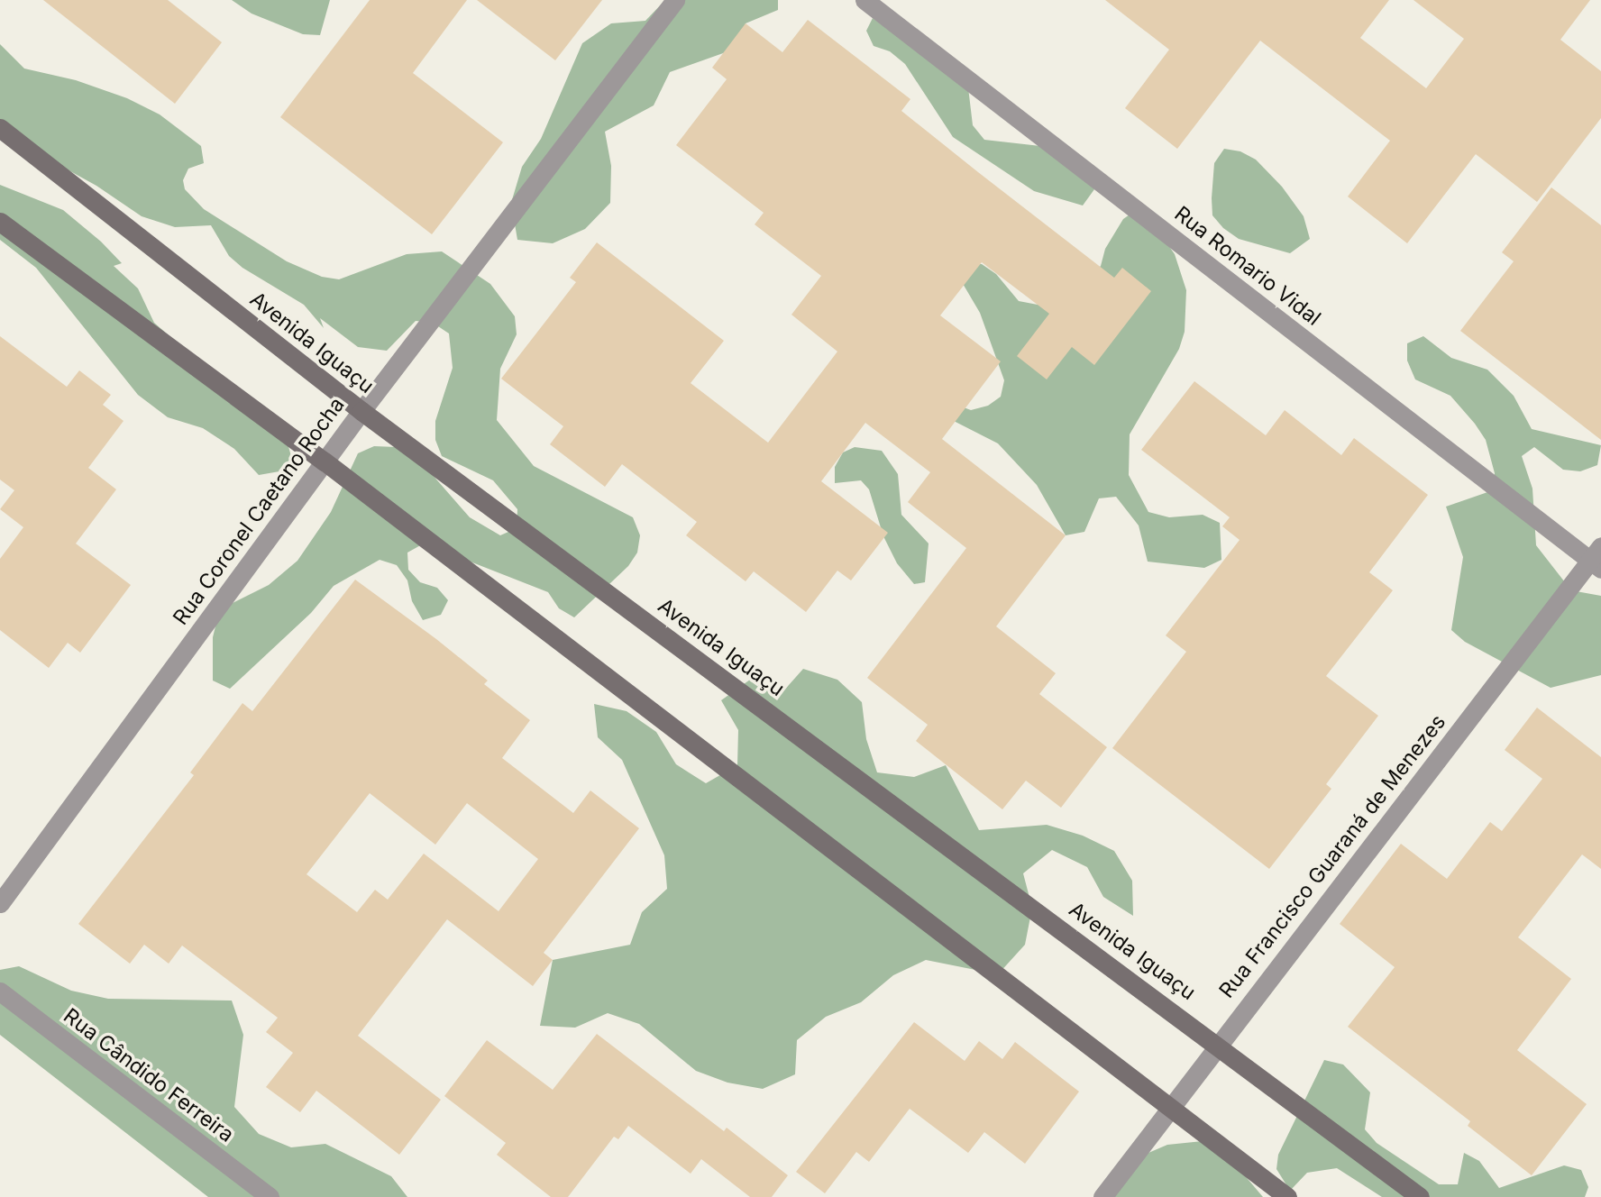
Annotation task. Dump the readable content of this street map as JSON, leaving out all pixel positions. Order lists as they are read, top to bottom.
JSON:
{
  "streets": {
    "street": [
      "Rua Romario Vidal",
      "Avenida Iguaçu",
      "Rua Coronel Caetano Rocha",
      "Rua Francisco Guaraná de Menezes",
      "Rua Cândido Ferreira"
    ]
  },
  "crossings": [
    ["Rua Romario Vidal", "Rua Francisco Guaraná de Menezes"],
    ["Avenida Iguaçu", "Rua Coronel Caetano Rocha"],
    ["Avenida Iguaçu", "Rua Francisco Guaraná de Menezes"]
  ]
}
